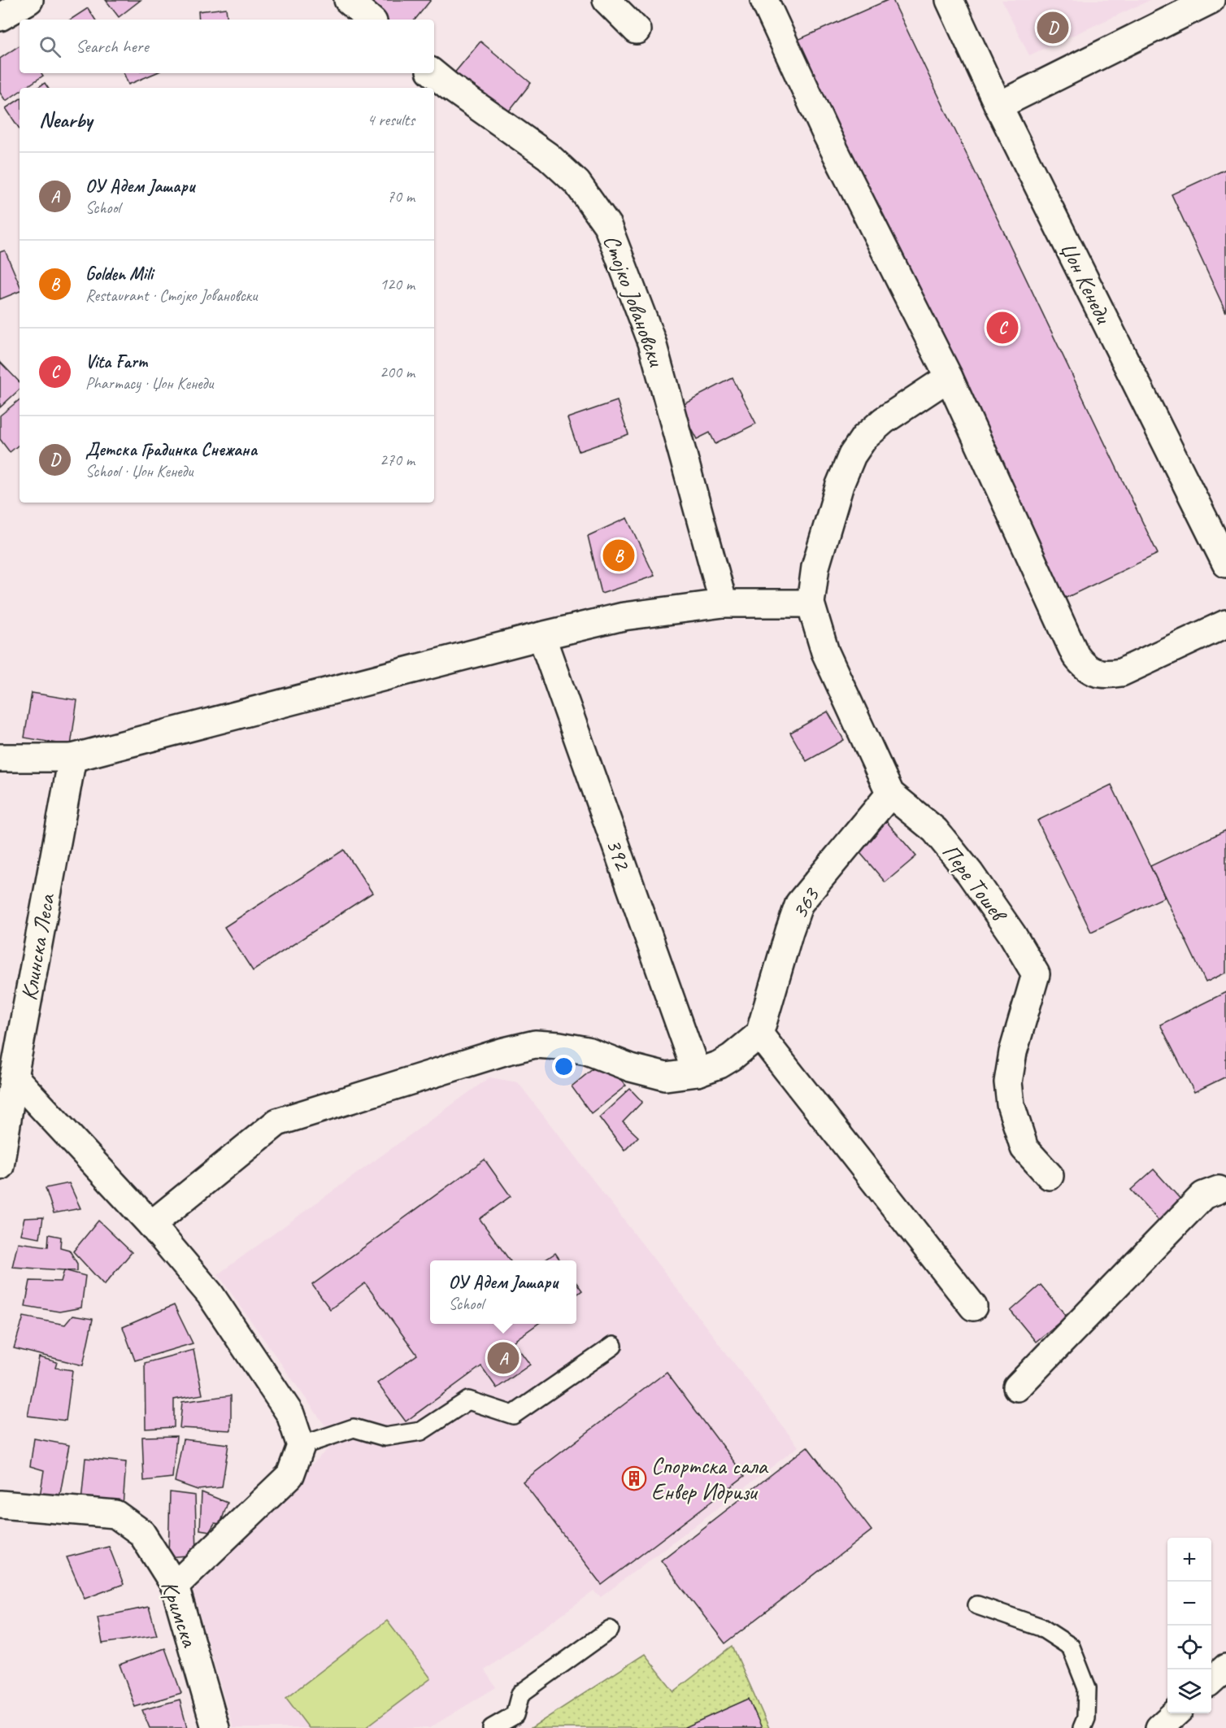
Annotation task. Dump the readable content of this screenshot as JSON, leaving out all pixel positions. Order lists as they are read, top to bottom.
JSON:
{
  "streets": {
    "street": [
      "Џон Кенеди",
      "Стојко Јовановски",
      "392",
      "Пере Тошев",
      "363",
      "Клинска Леса",
      "Кримска"
    ]
  },
  "crossings": [
    ["Пере Тошев", "363"]
  ],
  "places": {
    "building": ["Спортска сала Енвер Идризи"]
  },
  "page": {
    "pins": [
      "D",
      "C",
      "B",
      "A"
    ],
    "search": "Search here",
    "heading": ["Nearby", "4 results"],
    "list": [
      {
        "mark": "A",
        "name": "ОУ Адем Јашари",
        "note": "School",
        "value": "70 m"
      },
      {
        "mark": "B",
        "name": "Golden Mili",
        "note": "Restaurant · Стојко Јовановски",
        "value": "120 m"
      },
      {
        "mark": "C",
        "name": "Vita Farm",
        "note": "Pharmacy · Џон Кенеди",
        "value": "200 m"
      },
      {
        "mark": "D",
        "name": "Детска Градинка Снежана",
        "note": "School · Џон Кенеди",
        "value": "270 m"
      }
    ],
    "popup": ["ОУ Адем Јашари", "School"],
    "map_buttons": ["+", "−"]
  }
}
